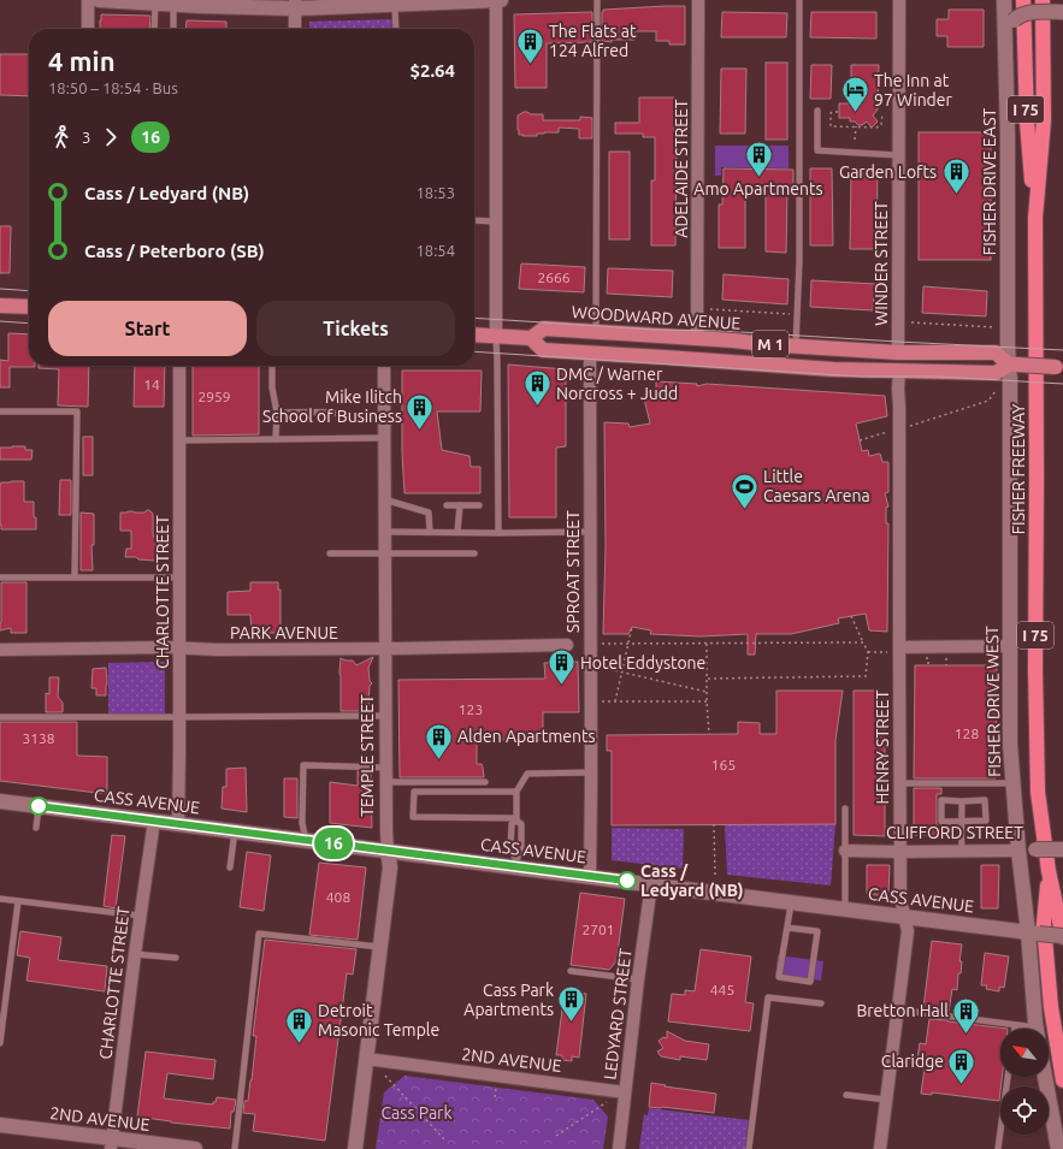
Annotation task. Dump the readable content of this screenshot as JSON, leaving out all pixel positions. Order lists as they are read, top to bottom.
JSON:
{
  "streets": {
    "highway": ["I 75", "FISHER FREEWAY"],
    "main road": ["WOODWARD AVENUE", "M 1"],
    "street": [
      "ADELAIDE STREET",
      "FISHER DRIVE EAST",
      "WINDER STREET",
      "SPROAT STREET",
      "CHARLOTTE STREET",
      "PARK AVENUE",
      "FISHER DRIVE WEST",
      "HENRY STREET",
      "TEMPLE STREET",
      "CASS AVENUE",
      "CLIFFORD STREET",
      "LEDYARD STREET",
      "2ND AVENUE"
    ]
  },
  "crossings": [
    ["I 75", "FISHER FREEWAY"],
    ["ADELAIDE STREET", "WOODWARD AVENUE"],
    ["FISHER DRIVE EAST", "WOODWARD AVENUE"],
    ["FISHER DRIVE EAST", "FISHER DRIVE WEST"],
    ["WINDER STREET", "WOODWARD AVENUE"],
    ["WOODWARD AVENUE", "SPROAT STREET"],
    ["WOODWARD AVENUE", "FISHER DRIVE WEST"],
    ["WOODWARD AVENUE", "HENRY STREET"],
    ["FISHER FREEWAY", "CASS AVENUE"],
    ["SPROAT STREET", "CASS AVENUE"],
    ["CHARLOTTE STREET", "PARK AVENUE"],
    ["CHARLOTTE STREET", "CASS AVENUE"],
    ["CHARLOTTE STREET", "2ND AVENUE"],
    ["PARK AVENUE", "TEMPLE STREET"],
    ["FISHER DRIVE WEST", "CASS AVENUE"],
    ["FISHER DRIVE WEST", "CLIFFORD STREET"],
    ["HENRY STREET", "CASS AVENUE"],
    ["HENRY STREET", "CLIFFORD STREET"],
    ["TEMPLE STREET", "CASS AVENUE"],
    ["TEMPLE STREET", "2ND AVENUE"],
    ["CASS AVENUE", "LEDYARD STREET"],
    ["LEDYARD STREET", "2ND AVENUE"]
  ],
  "parks": ["Cass Park"],
  "places": {
    "building": [
      "The Flats at 124 Alfred",
      "Amo Apartments",
      "Garden Lofts",
      "DMC / Warner Norcross + Judd",
      "Mike Ilitch School of Business",
      "Hotel Eddystone",
      "Alden Apartments",
      "Cass Park Apartments",
      "Bretton Hall",
      "Detroit Masonic Temple",
      "Claridge"
    ],
    "hotel": ["The Inn at 97 Winder"],
    "sports": ["Little Caesars Arena"],
    "other": ["Cass / Ledyard (NB)"]
  },
  "lines": ["bus line 16"],
  "house_numbers": [
    "2666",
    "14",
    "2959",
    "123",
    "128",
    "3138",
    "165",
    "408",
    "2701",
    "445"
  ],
  "north": "top left",
  "page": {
    "on_map": "16",
    "heading": ["4 min", "18:50 – 18:54 · Bus", "$2.64"],
    "legs": ["3", "16"],
    "list": [
      {
        "name": "Cass / Ledyard (NB)",
        "value": "18:53"
      },
      {
        "name": "Cass / Peterboro (SB)",
        "value": "18:54"
      }
    ],
    "buttons": ["Start", "Tickets"]
  }
}
